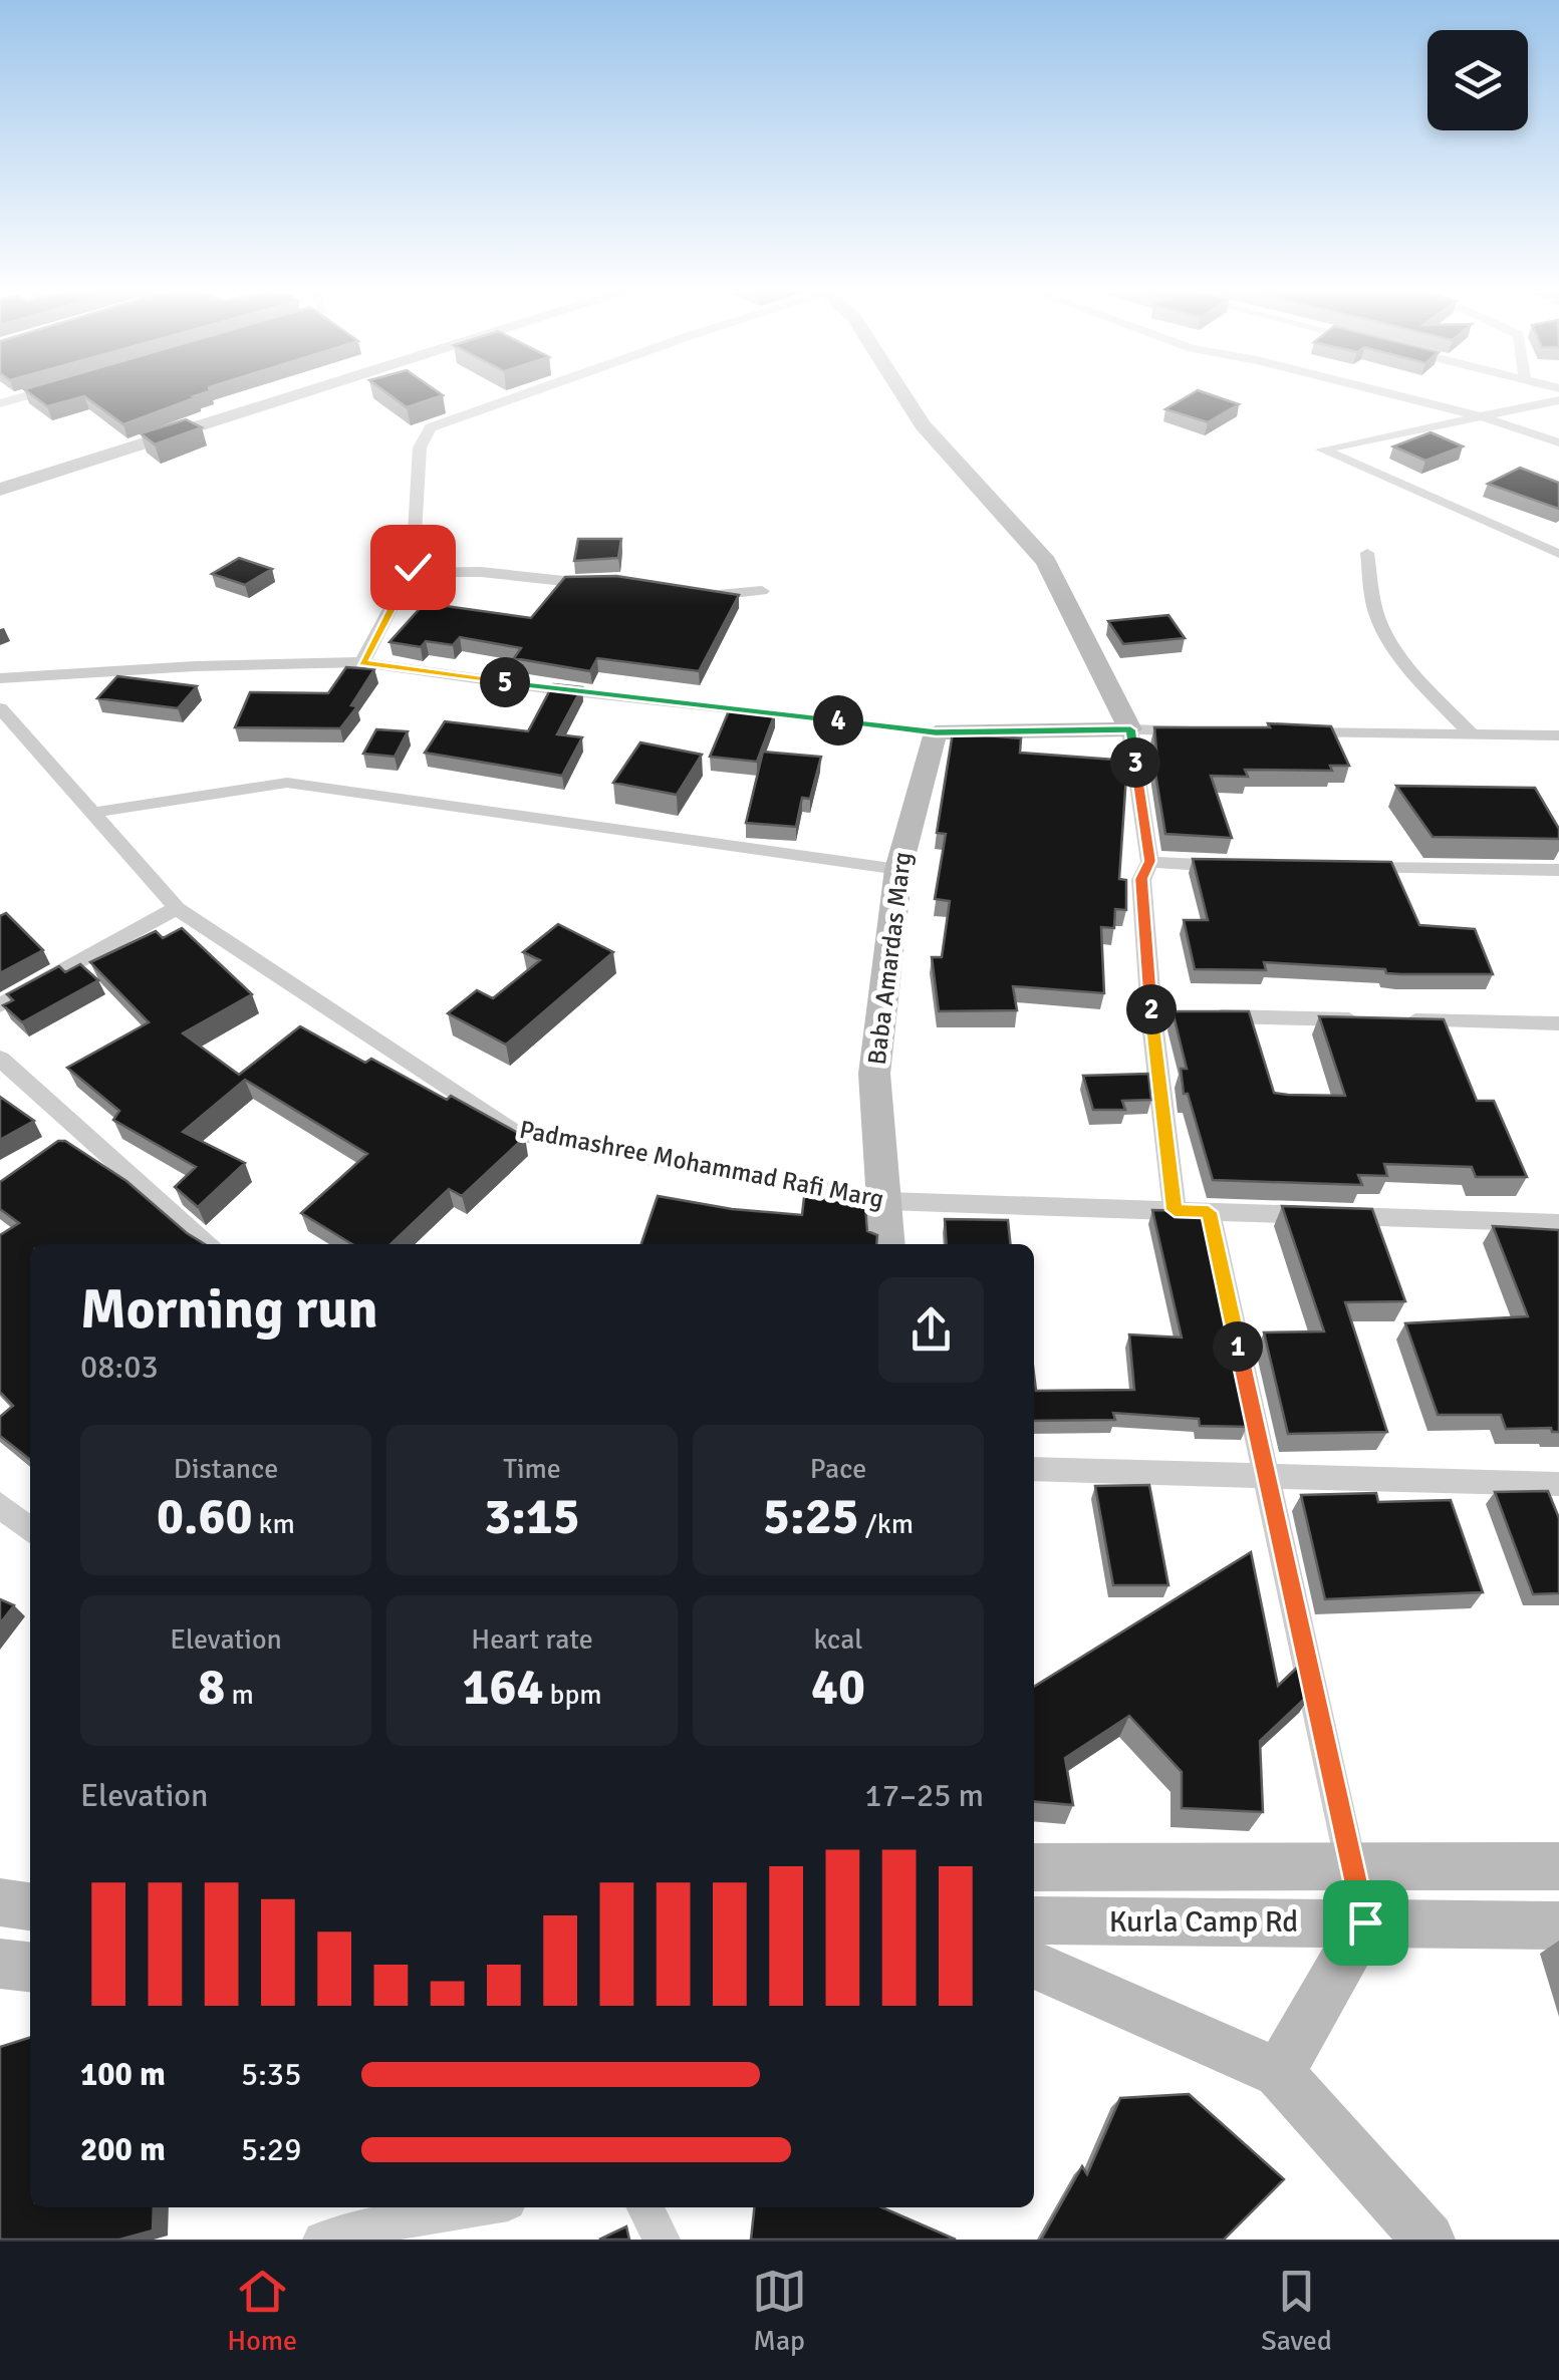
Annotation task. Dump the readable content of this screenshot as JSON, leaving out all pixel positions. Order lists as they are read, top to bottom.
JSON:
{
  "streets": {
    "street": ["Baba Amardas Marg", "Padmashree Mohammad Rafi Marg", "Kurla Camp Rd"]
  },
  "crossings": [
    ["Baba Amardas Marg", "Padmashree Mohammad Rafi Marg"]
  ],
  "page": {
    "pins": [
      "5",
      "4",
      "3",
      "2",
      "1"
    ],
    "heading": ["Morning run", "08:03"],
    "stats": [
      ["Distance", "0.60 km"],
      ["Time", "3:15"],
      ["Pace", "5:25 /km"],
      ["Elevation", "8 m"],
      ["Heart rate", "164 bpm"],
      ["kcal", "40"]
    ],
    "chart": ["Elevation", "17–25 m"],
    "list": [
      {
        "name": "100 m",
        "note": "5:35"
      },
      {
        "name": "200 m",
        "note": "5:29"
      }
    ],
    "tabs": ["Home", "Map", "Saved"]
  }
}
